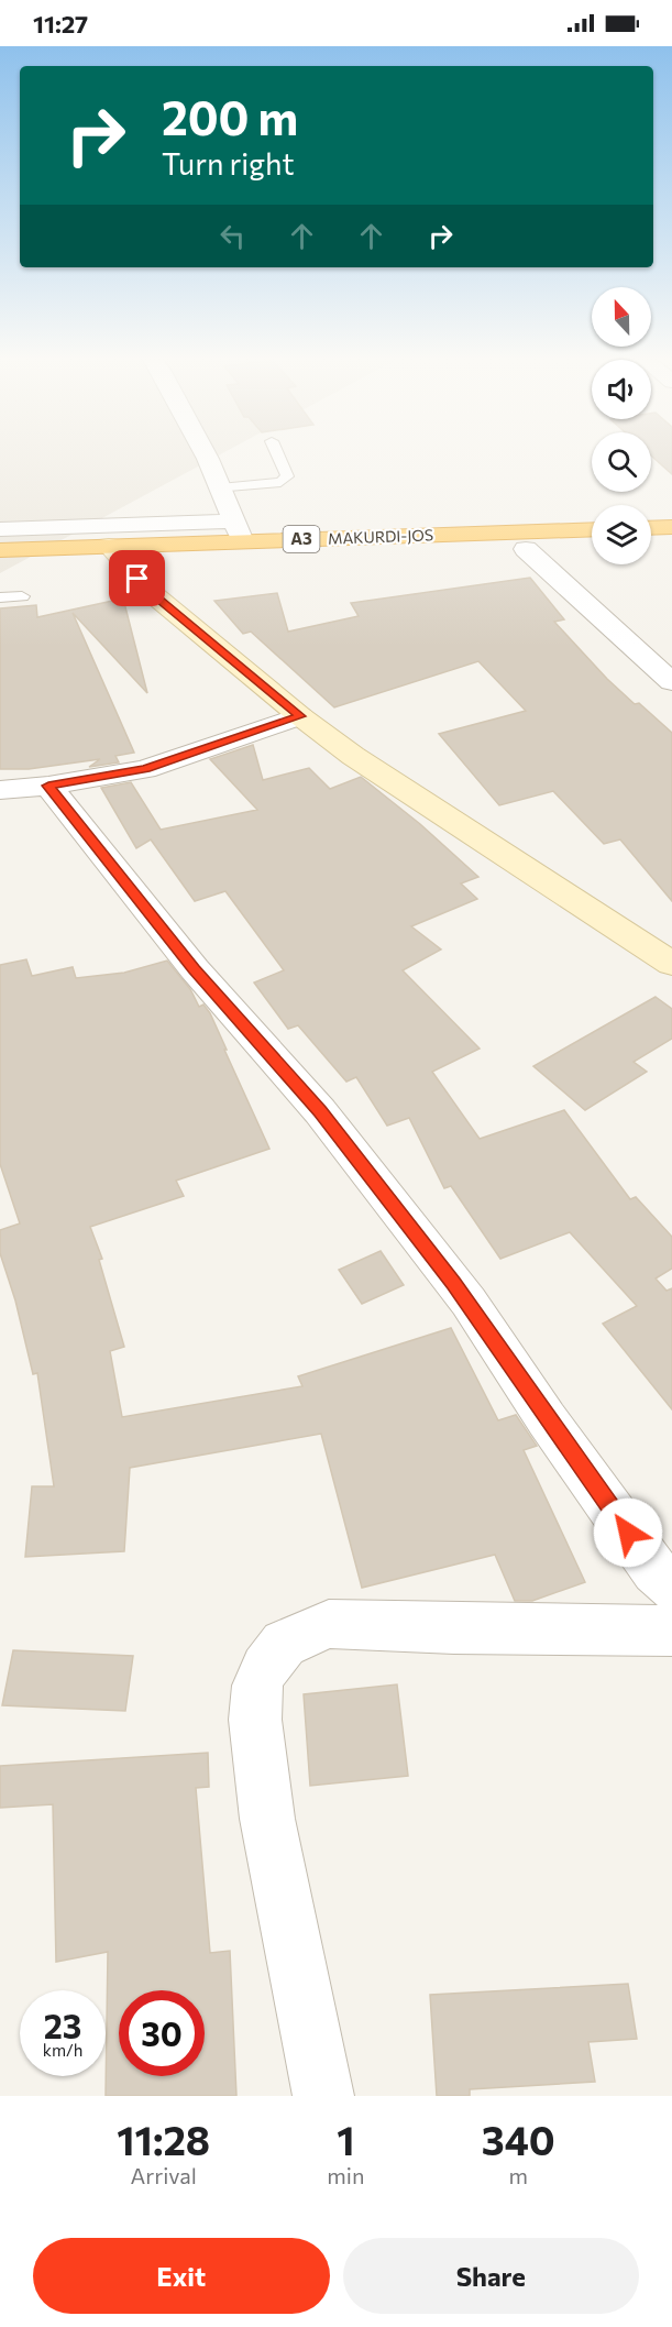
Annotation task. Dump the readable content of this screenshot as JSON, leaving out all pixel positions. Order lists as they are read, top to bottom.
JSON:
{
  "streets": {
    "highway": ["MAKURDI-JOS", "A3"]
  },
  "north": "top",
  "page": {
    "status": "11:27",
    "turn": ["200 m", "Turn right"],
    "speed": "23 km/h",
    "limit": "30",
    "eta": [
      "11:28",
      "Arrival",
      "1",
      "min",
      "340",
      "m"
    ],
    "buttons": ["Exit", "Share"]
  }
}
